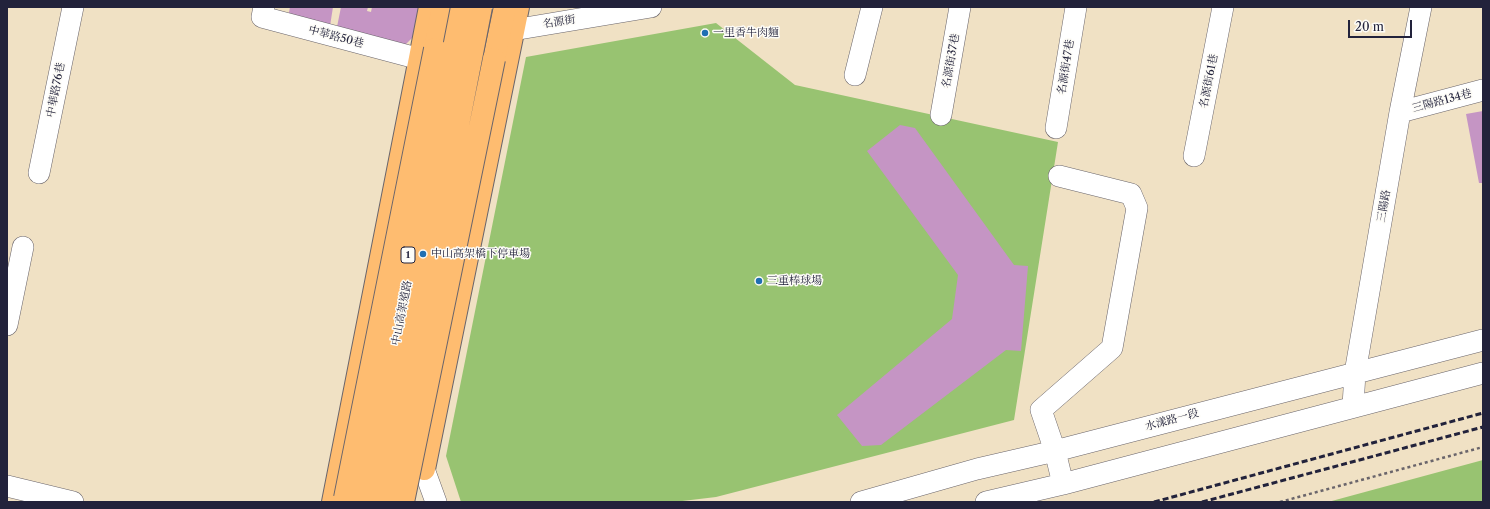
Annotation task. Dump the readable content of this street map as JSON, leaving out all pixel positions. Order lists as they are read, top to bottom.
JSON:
{
  "streets": {
    "main road": ["1", "中山高架道路"],
    "street": [
      "名源街",
      "中華路50巷",
      "名源街37巷",
      "名源街47巷",
      "名源街61巷",
      "中華路76巷",
      "三陽路134巷",
      "三陽路",
      "水漾路一段"
    ]
  },
  "crossings": [
    ["中華路50巷", "1"],
    ["三陽路134巷", "三陽路"],
    ["三陽路", "水漾路一段"]
  ],
  "places": ["一里香牛肉麵", "中山高架橋下停車場", "三重棒球場"],
  "scale_bar": "20 m"
}
